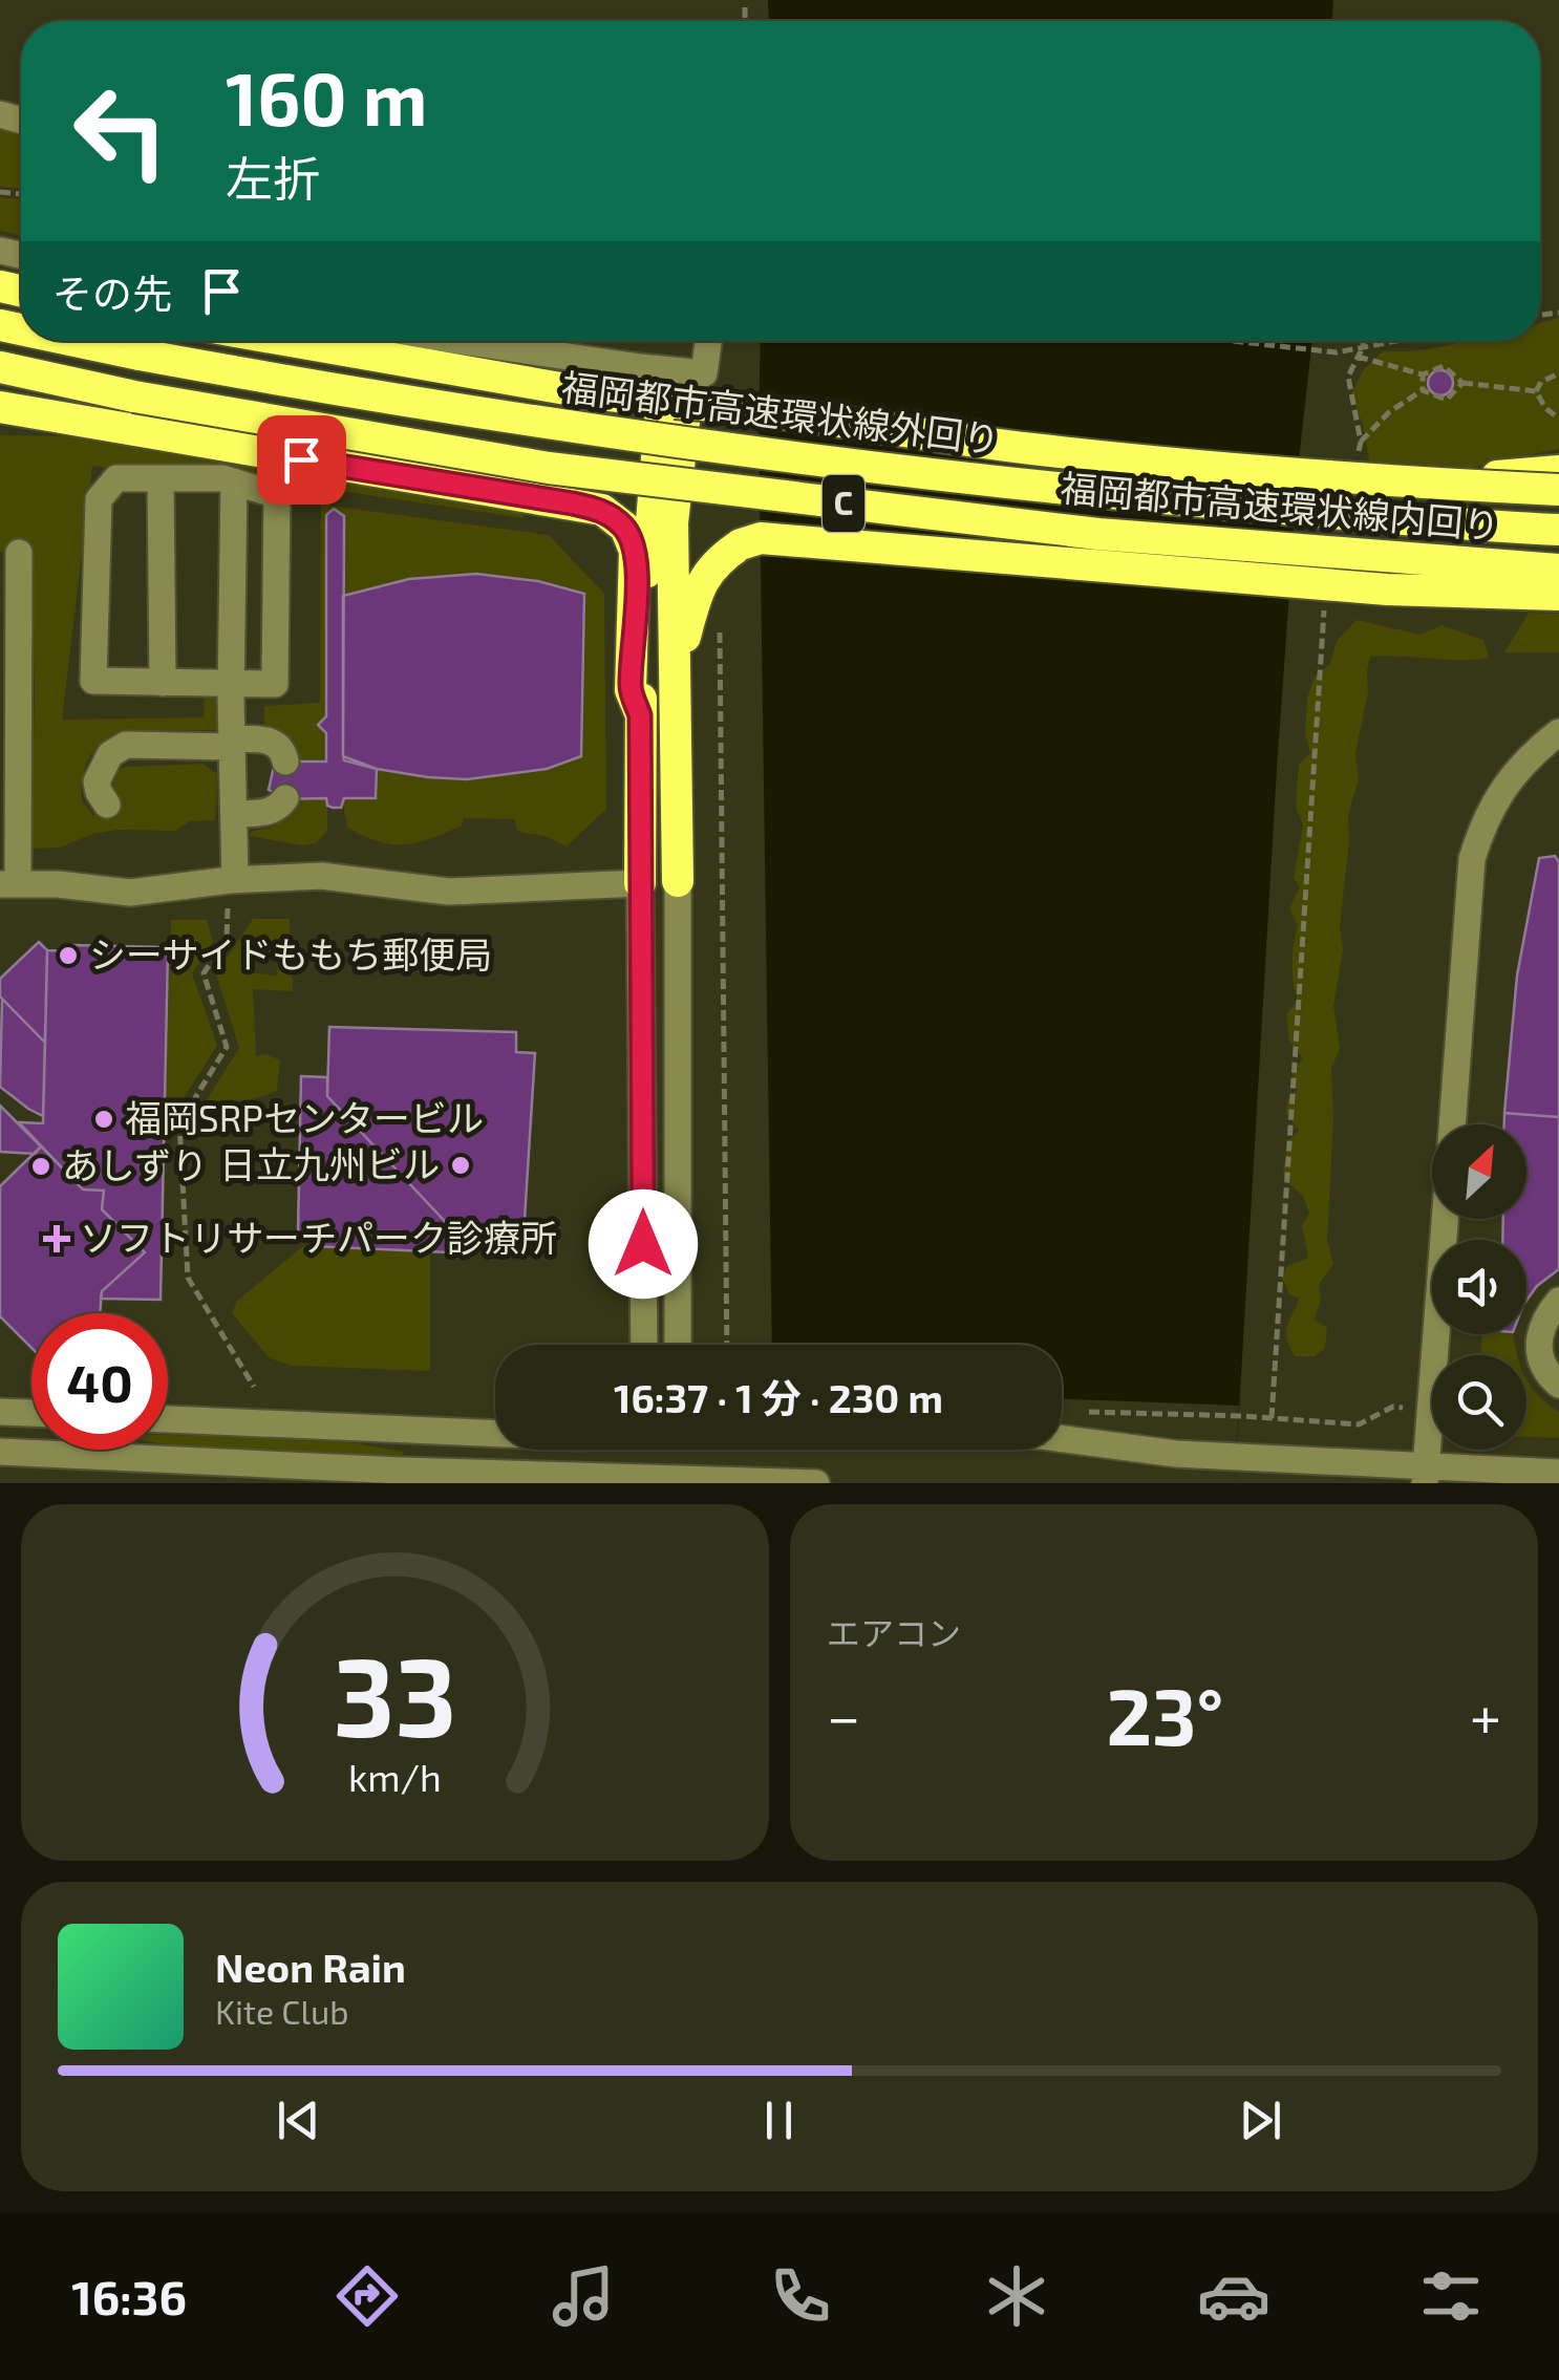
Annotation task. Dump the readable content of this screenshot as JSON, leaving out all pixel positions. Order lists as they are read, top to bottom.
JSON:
{
  "streets": {
    "highway": ["福岡都市高速環状線外回り", "C", "福岡都市高速環状線内回り"]
  },
  "places": {
    "other": [
      "シーサイドももち郵便局",
      "福岡SRPセンタービル",
      "日立九州ビル",
      "あしずり"
    ],
    "health": ["ソフトリサーチパーク診療所"]
  },
  "north": "top right",
  "page": {
    "turn": ["160 m", "左折"],
    "then": "その先",
    "limit": "40",
    "trip": "16:37 · 1 分 · 230 m",
    "tile": "エアコン",
    "heat": ["−", "23°", "+"],
    "song": ["Neon Rain", "Kite Club"],
    "tabs": "16:36",
    "gauge": ["33", "km/h"]
  }
}
